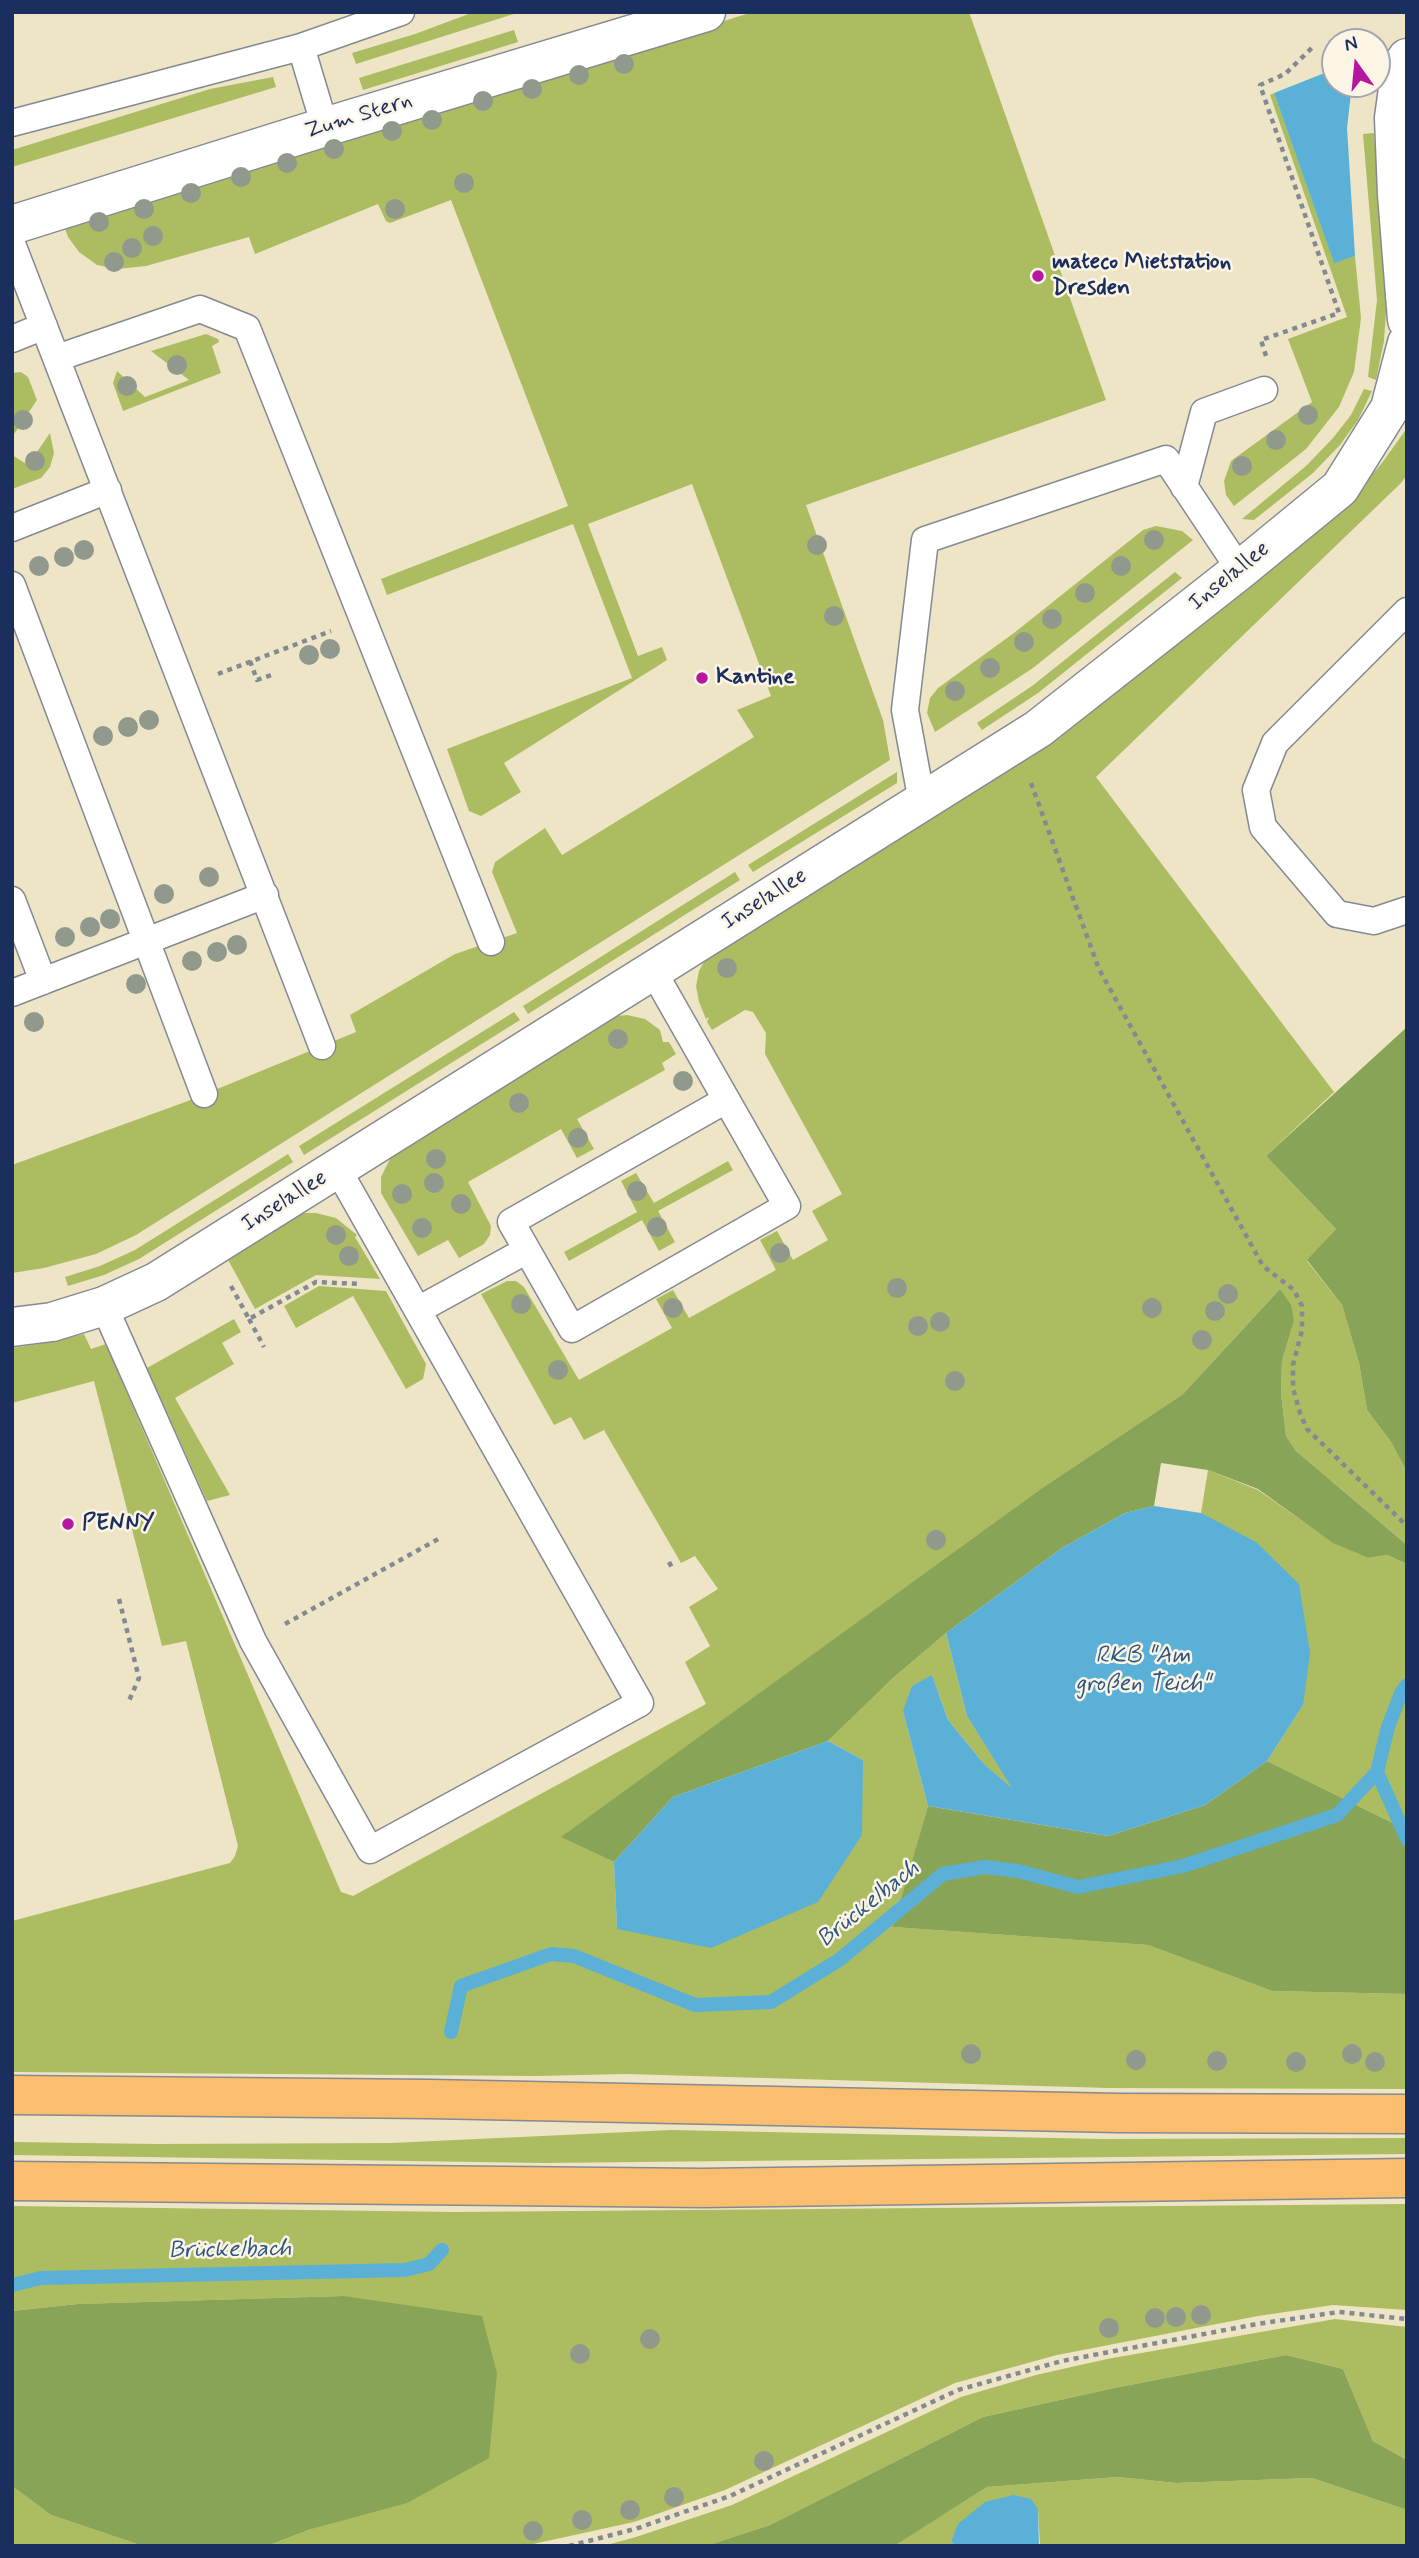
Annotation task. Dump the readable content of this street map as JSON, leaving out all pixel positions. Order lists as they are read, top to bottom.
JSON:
{
  "streets": {
    "street": ["Zum Stern", "Inselallee"]
  },
  "water": ["RKB \"Am großen Teich\"", "Brückelbach"],
  "places": ["mateco Mietstation Dresden", "Kantine", "PENNY"],
  "north": "top"
}
